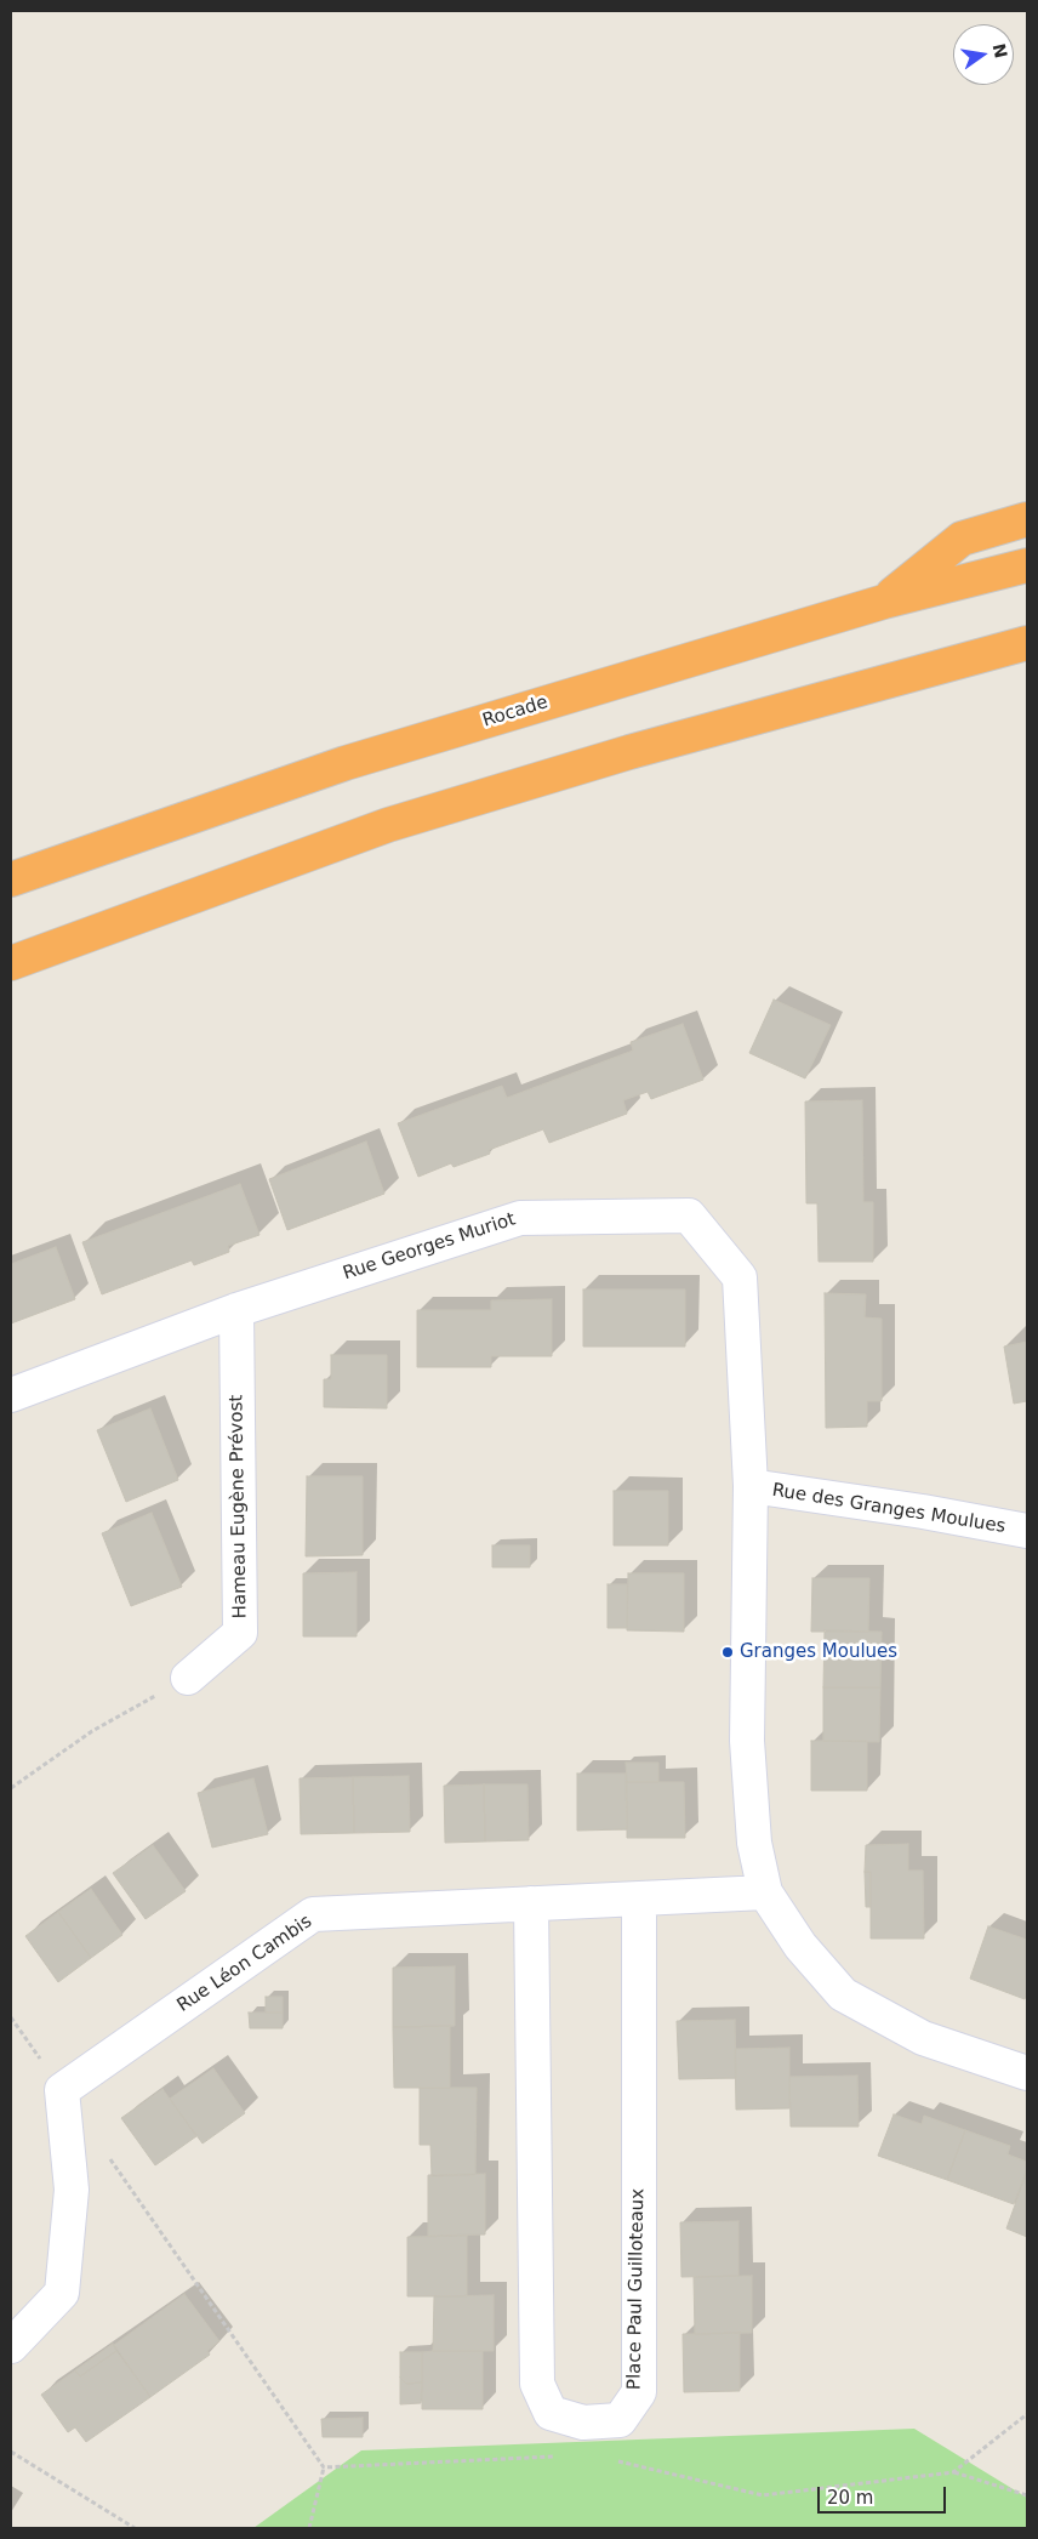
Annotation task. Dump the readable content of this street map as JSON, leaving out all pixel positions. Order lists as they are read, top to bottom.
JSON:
{
  "streets": {
    "highway": ["Rocade"],
    "street": [
      "Rue Georges Muriot",
      "Hameau Eugène Prévost",
      "Rue des Granges Moulues",
      "Rue Léon Cambis",
      "Place Paul Guilloteaux"
    ]
  },
  "crossings": [
    ["Rue Georges Muriot", "Hameau Eugène Prévost"],
    ["Rue Georges Muriot", "Rue des Granges Moulues"],
    ["Rue Léon Cambis", "Place Paul Guilloteaux"]
  ],
  "places": ["Granges Moulues"],
  "scale_bar": "20 m",
  "north": "right"
}
